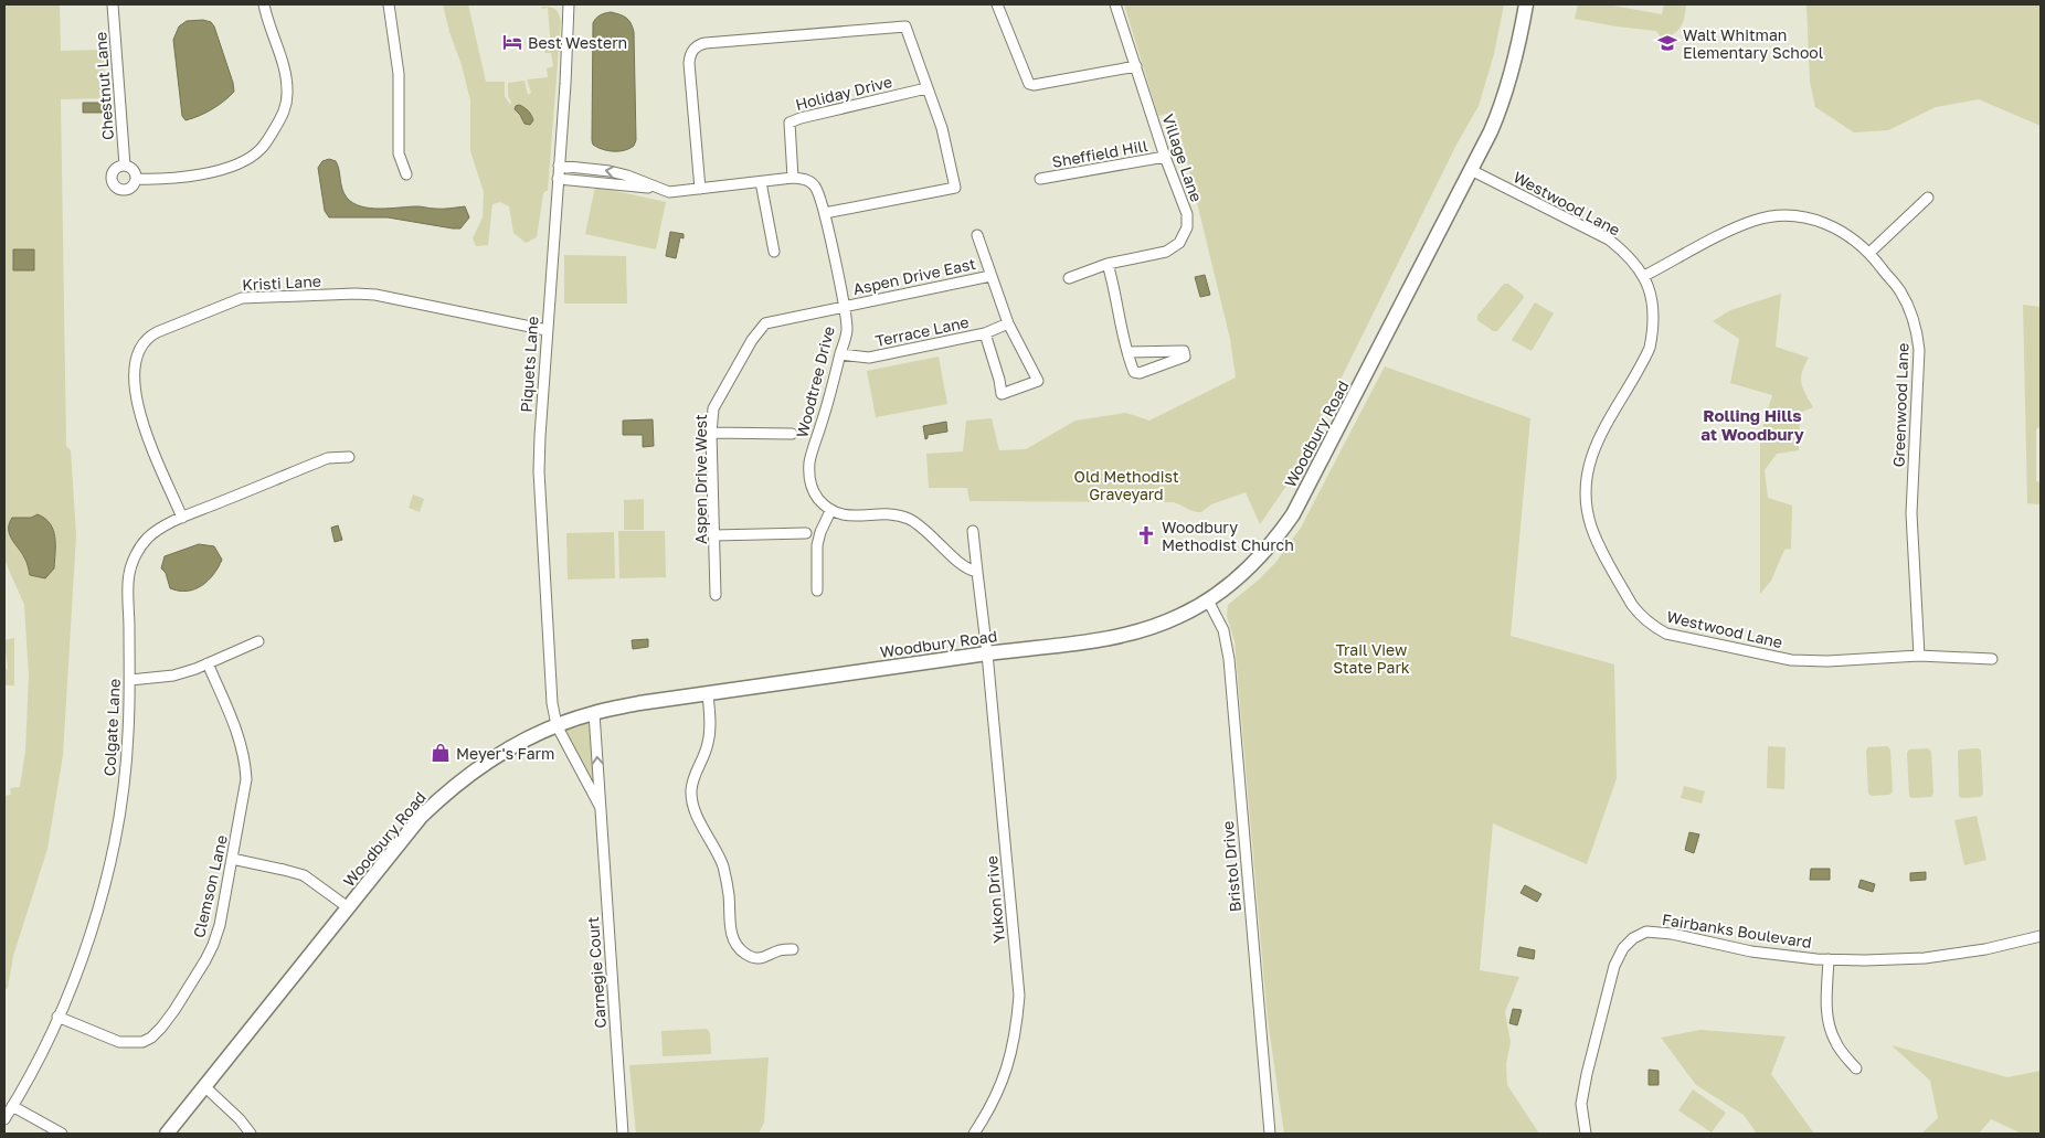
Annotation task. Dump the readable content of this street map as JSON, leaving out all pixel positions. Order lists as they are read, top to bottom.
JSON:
{
  "streets": {
    "main road": ["Woodbury Road"],
    "street": [
      "Chestnut Lane",
      "Holiday Drive",
      "Sheffield Hill",
      "Village Lane",
      "Westwood Lane",
      "Aspen Drive East",
      "Kristi Lane",
      "Terrace Lane",
      "Piquets Lane",
      "Woodtree Drive",
      "Greenwood Lane",
      "Aspen Drive West",
      "Colgate Lane",
      "Bristol Drive",
      "Clemson Lane",
      "Yukon Drive",
      "Fairbanks Boulevard",
      "Carnegie Court"
    ]
  },
  "crossings": [
    ["Holiday Drive", "Woodtree Drive"],
    ["Sheffield Hill", "Village Lane"],
    ["Westwood Lane", "Greenwood Lane"],
    ["Westwood Lane", "Woodbury Road"],
    ["Aspen Drive East", "Woodtree Drive"],
    ["Aspen Drive East", "Aspen Drive West"],
    ["Kristi Lane", "Piquets Lane"],
    ["Kristi Lane", "Colgate Lane"],
    ["Terrace Lane", "Woodtree Drive"],
    ["Piquets Lane", "Woodbury Road"],
    ["Piquets Lane", "Carnegie Court"],
    ["Woodtree Drive", "Aspen Drive West"],
    ["Woodbury Road", "Bristol Drive"],
    ["Woodbury Road", "Yukon Drive"],
    ["Woodbury Road", "Carnegie Court"],
    ["Colgate Lane", "Clemson Lane"]
  ],
  "districts": ["Rolling Hills at Woodbury"],
  "parks": ["Old Methodist Graveyard", "Trail View State Park"],
  "places": {
    "hotel": ["Best Western"],
    "school or university": ["Walt Whitman Elementary School"],
    "church": ["Woodbury Methodist Church"],
    "shop": ["Meyer's Farm"]
  }
}
